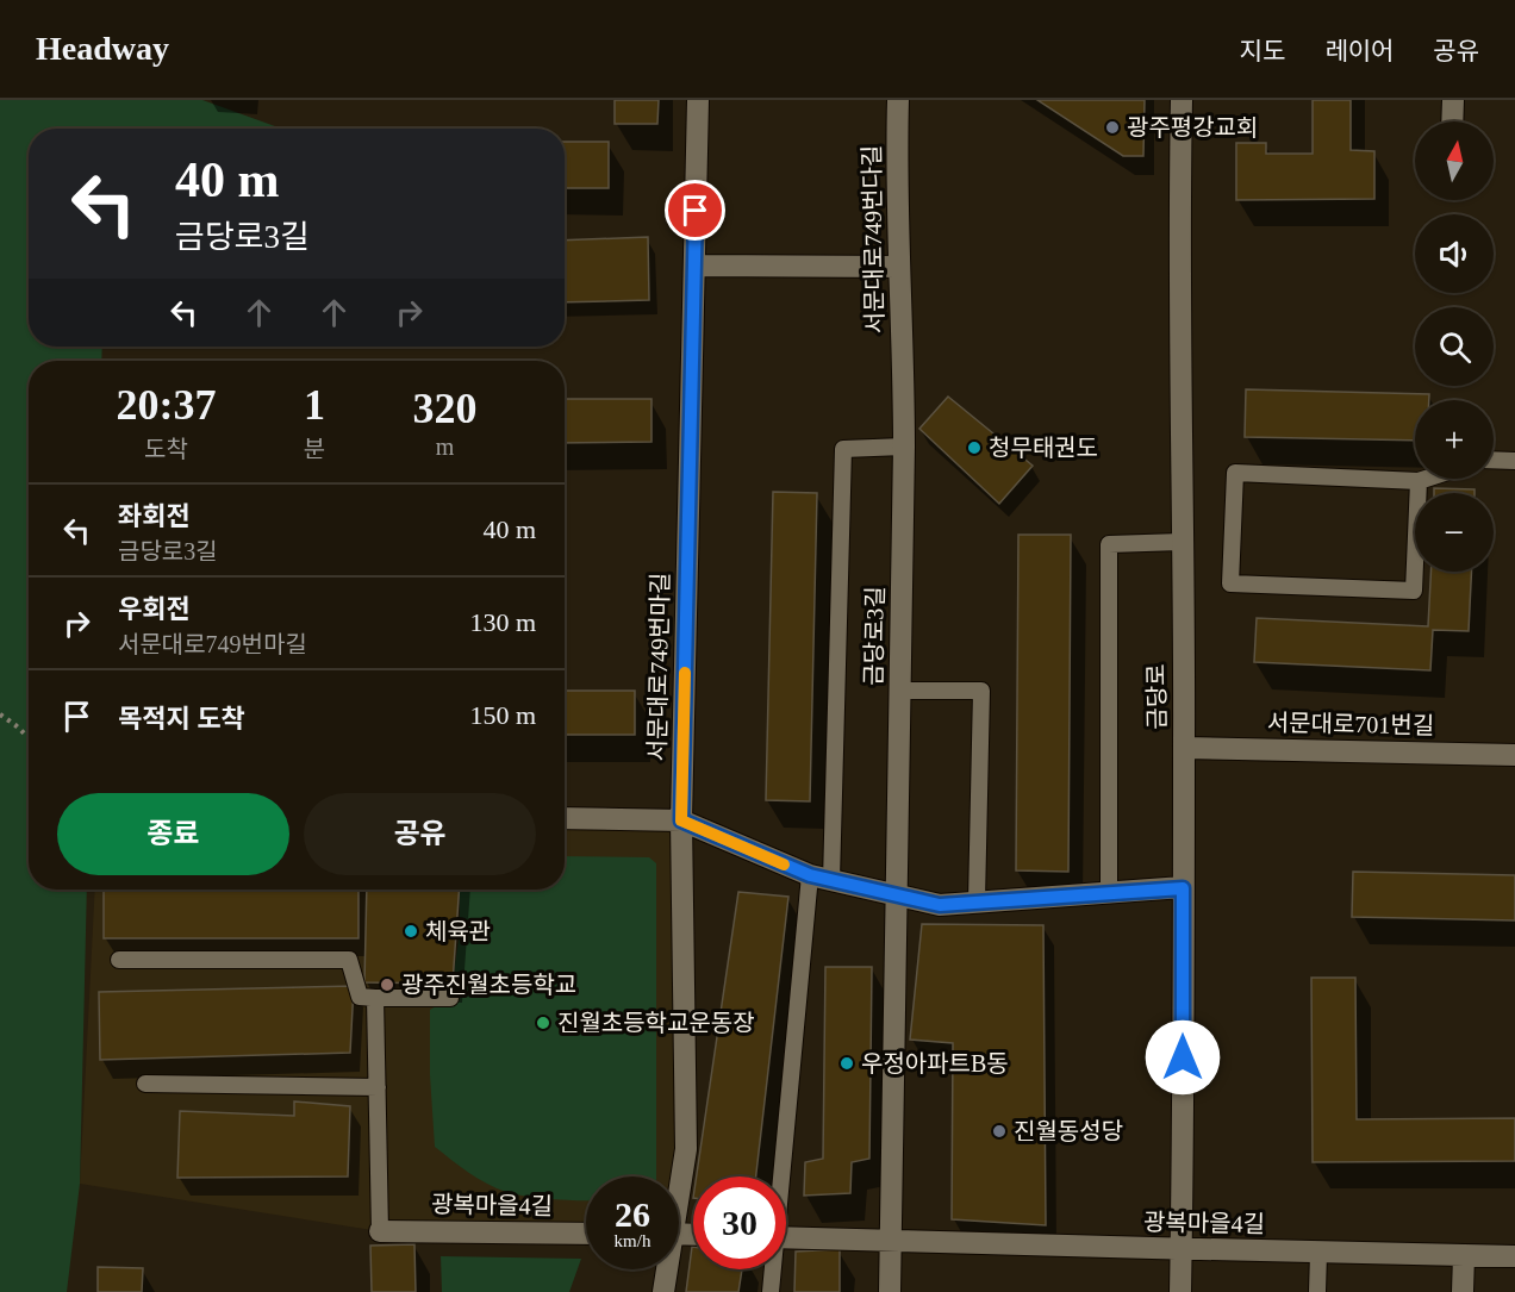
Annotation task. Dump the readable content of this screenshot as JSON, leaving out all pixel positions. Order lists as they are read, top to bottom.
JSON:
{
  "streets": {
    "street": [
      "서문대로749번다길",
      "금당로3길",
      "서문대로749번마길",
      "금당로",
      "서문대로701번길",
      "광복마을4길"
    ]
  },
  "crossings": [
    ["서문대로749번다길", "금당로3길"],
    ["금당로3길", "광복마을4길"],
    ["금당로", "서문대로701번길"],
    ["금당로", "광복마을4길"]
  ],
  "places": [
    "광주평강교회",
    "청무태권도",
    "체육관",
    "광주진월초등학교",
    "진월초등학교운동장",
    "우정아파트B동",
    "진월동성당"
  ],
  "north": "top",
  "page": {
    "header": "Headway",
    "nav": ["지도", "레이어", "공유"],
    "map_buttons": ["+", "−"],
    "turn": ["40 m", "금당로3길"],
    "eta": [
      "20:37",
      "도착",
      "1",
      "분",
      "320",
      "m"
    ],
    "list": [
      {
        "name": "좌회전",
        "note": "금당로3길",
        "value": "40 m"
      },
      {
        "name": "우회전",
        "note": "서문대로749번마길",
        "value": "130 m"
      },
      {
        "name": "목적지 도착",
        "value": "150 m"
      }
    ],
    "buttons": ["종료", "공유"],
    "speed": "26 km/h",
    "limit": "30"
  }
}
